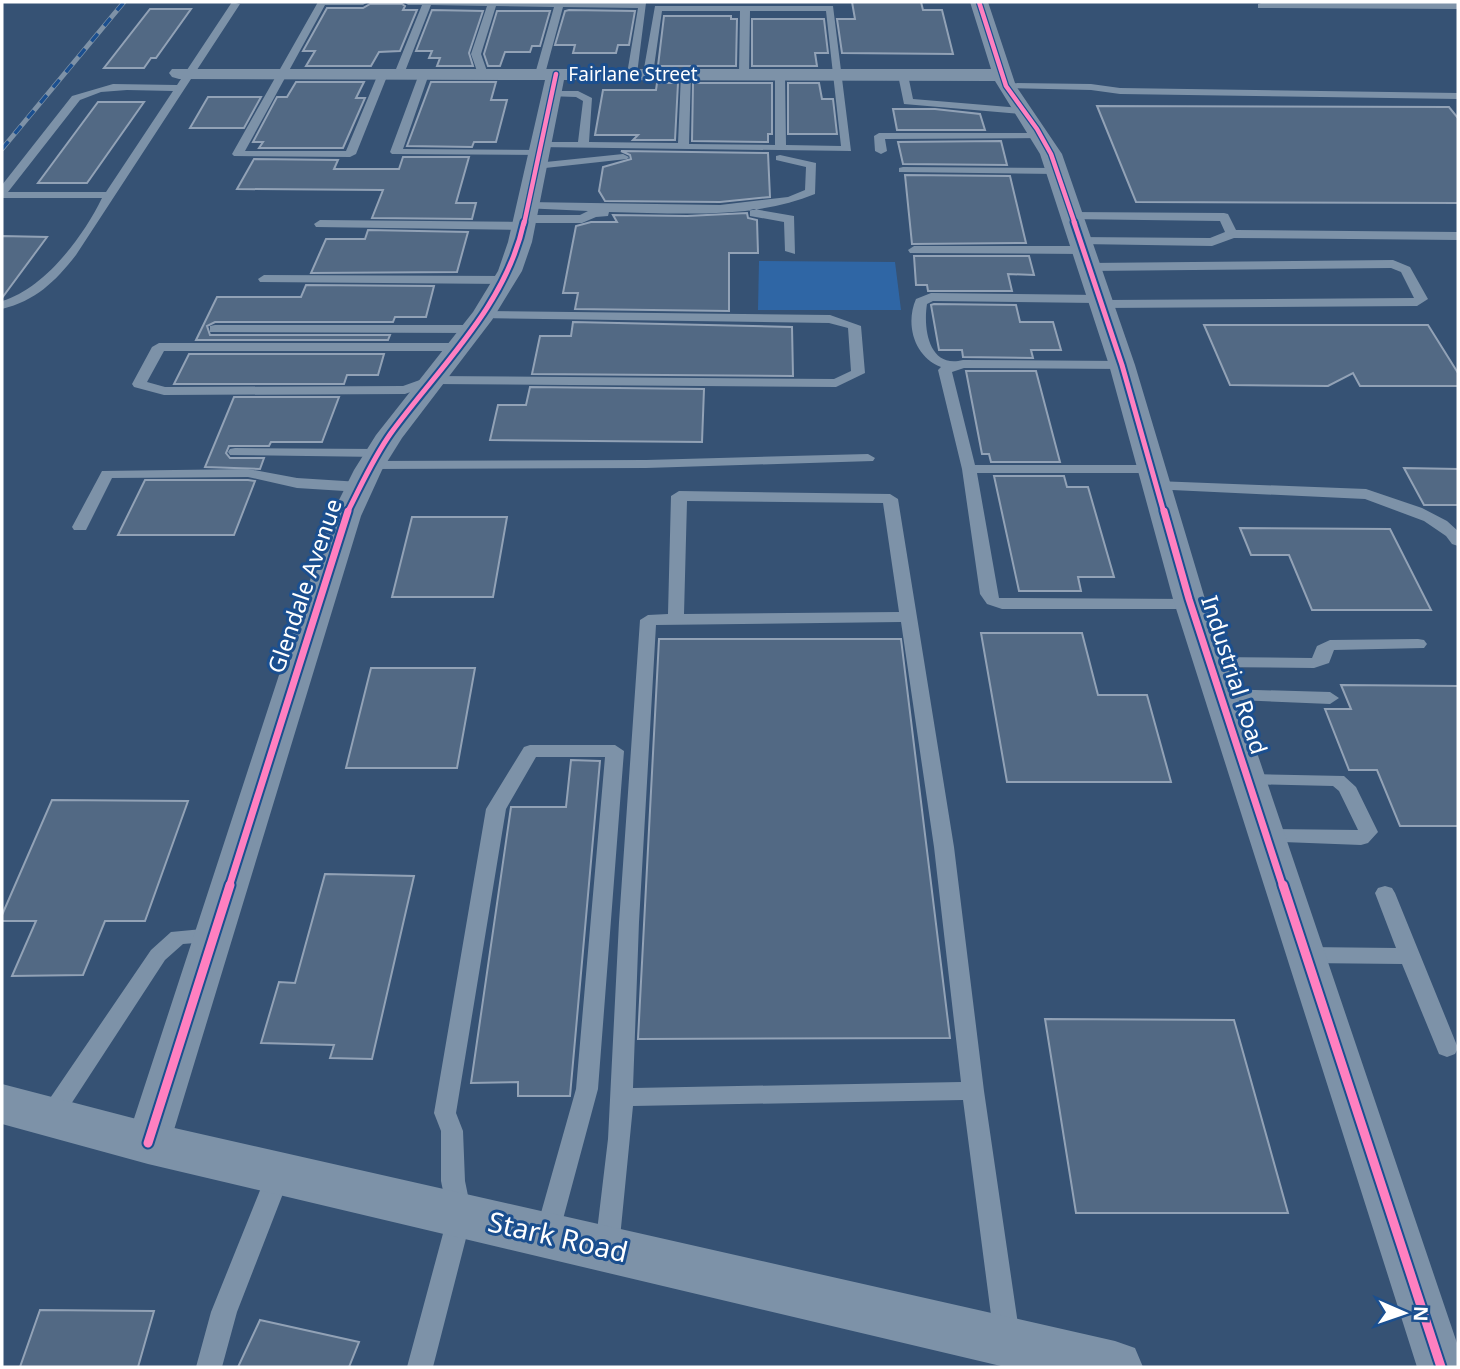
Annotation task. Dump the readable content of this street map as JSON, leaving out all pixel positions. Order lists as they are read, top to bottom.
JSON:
{
  "streets": {
    "street": [
      "Fairlane Street",
      "Glendale Avenue",
      "Industrial Road",
      "Stark Road"
    ]
  },
  "crossings": [
    ["Fairlane Street", "Glendale Avenue"],
    ["Fairlane Street", "Industrial Road"],
    ["Glendale Avenue", "Stark Road"]
  ],
  "north": "right"
}
